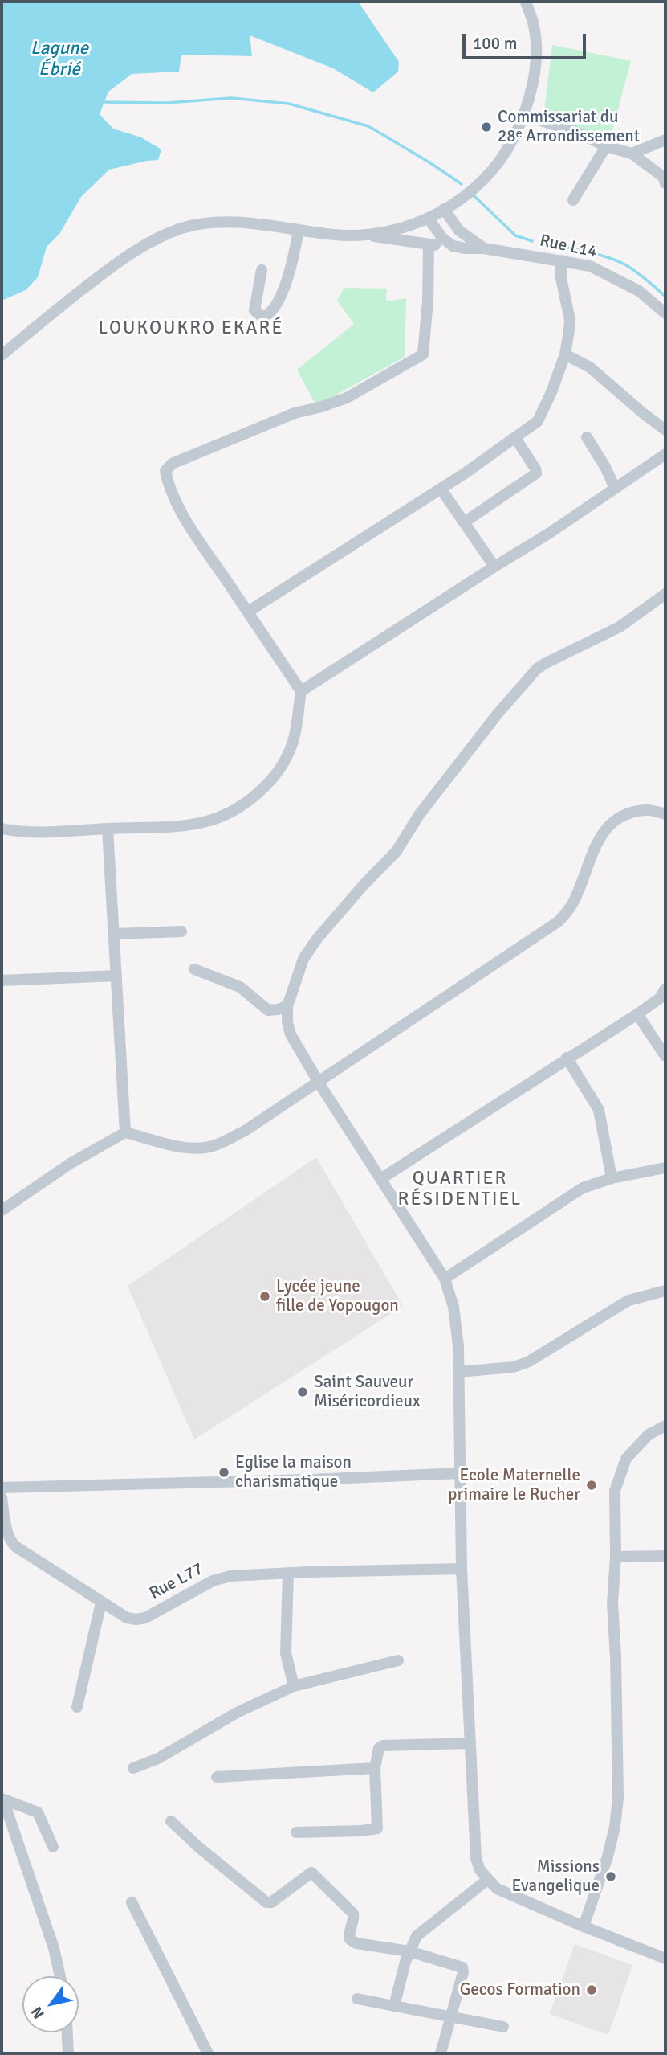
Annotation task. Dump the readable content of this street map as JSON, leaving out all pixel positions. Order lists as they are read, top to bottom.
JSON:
{
  "streets": {
    "street": ["Rue L14", "Rue L77"]
  },
  "districts": ["LOUKOUKRO EKARÉ", "QUARTIER RÉSIDENTIEL"],
  "water": ["Lagune Ébrié"],
  "places": [
    "Commissariat du 28ᵉ Arrondissement",
    "Lycée jeune fille de Yopougon",
    "Saint Sauveur Miséricordieux",
    "Eglise la maison charismatique",
    "Ecole Maternelle primaire le Rucher",
    "Missions Evangelique",
    "Gecos Formation"
  ],
  "scale_bar": "100 m",
  "north": "bottom left"
}
